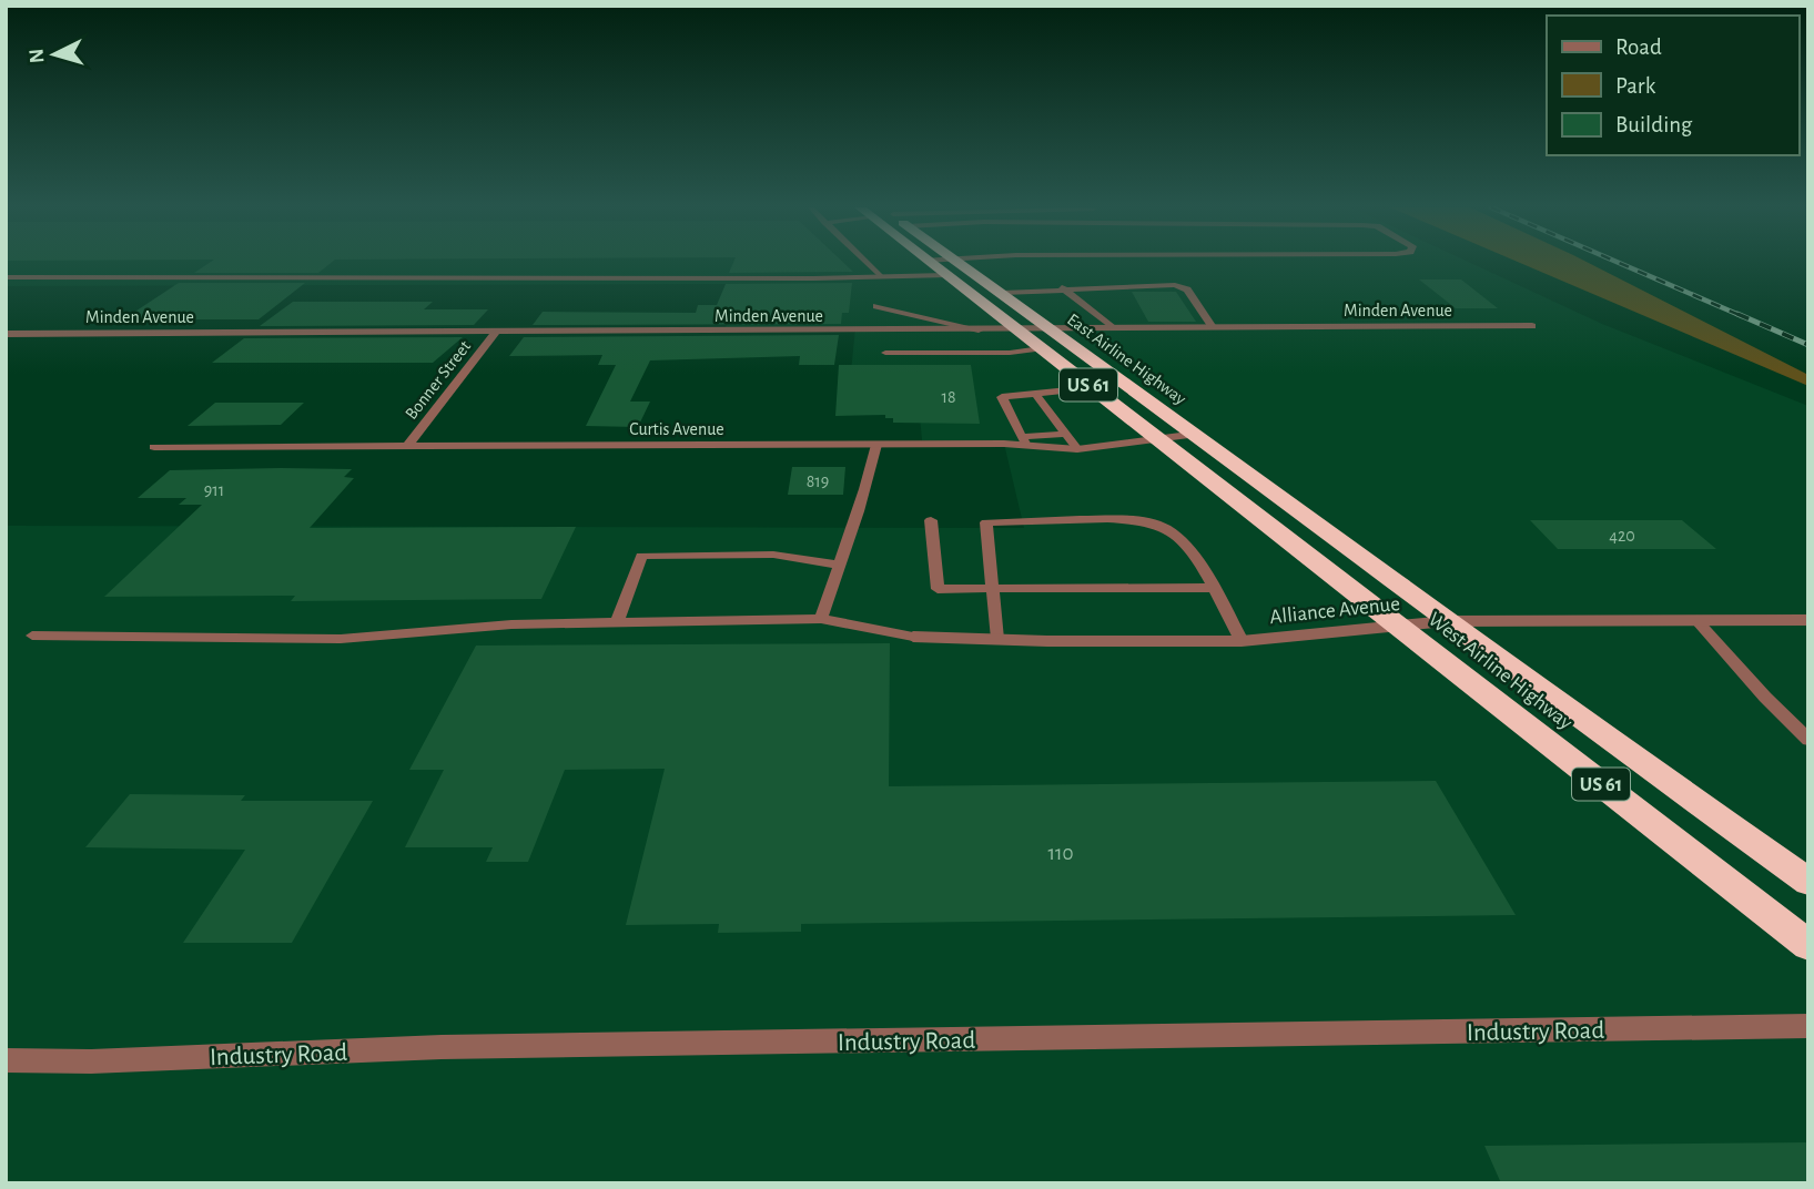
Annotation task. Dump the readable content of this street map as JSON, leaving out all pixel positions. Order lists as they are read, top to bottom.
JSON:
{
  "streets": {
    "highway": ["East Airline Highway", "US 61", "West Airline Highway"],
    "street": [
      "Minden Avenue",
      "Bonner Street",
      "Curtis Avenue",
      "Alliance Avenue",
      "Industry Road"
    ]
  },
  "crossings": [
    ["Minden Avenue", "East Airline Highway"],
    ["Minden Avenue", "Bonner Street"],
    ["Minden Avenue", "US 61"],
    ["East Airline Highway", "Curtis Avenue"],
    ["East Airline Highway", "West Airline Highway"],
    ["Bonner Street", "Curtis Avenue"],
    ["US 61", "Curtis Avenue"],
    ["US 61", "West Airline Highway"],
    ["Curtis Avenue", "West Airline Highway"],
    ["Alliance Avenue", "West Airline Highway"]
  ],
  "house_numbers": [
    "18",
    "819",
    "911",
    "420",
    "110"
  ],
  "legend": ["Road", "Park", "Building"],
  "north": "left"
}
